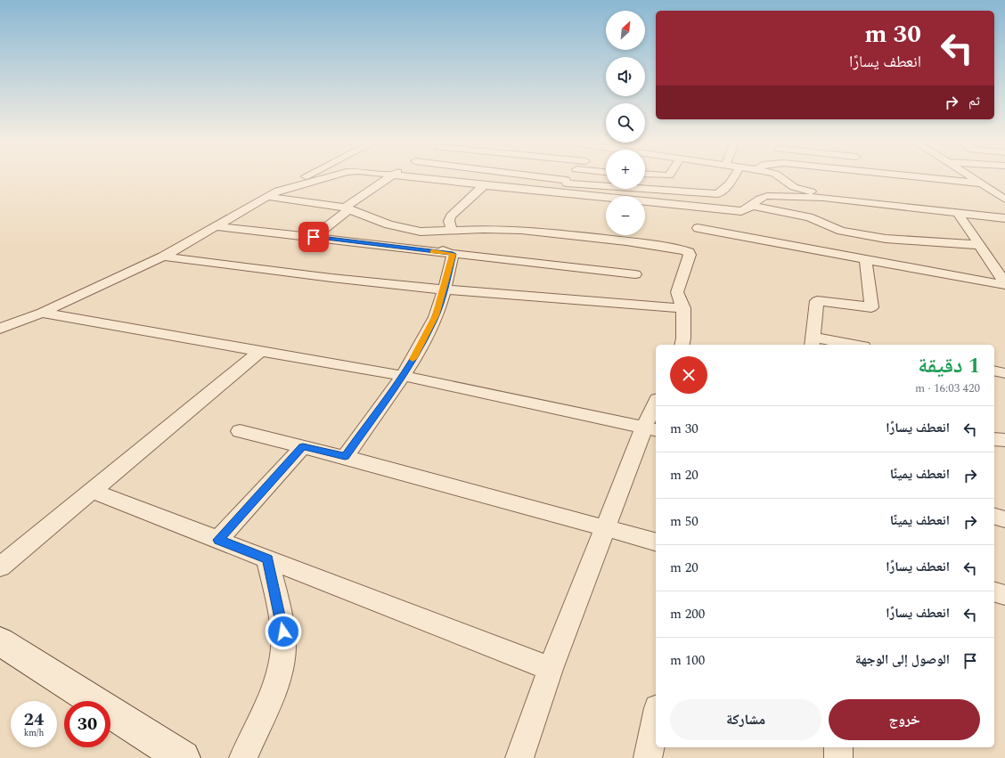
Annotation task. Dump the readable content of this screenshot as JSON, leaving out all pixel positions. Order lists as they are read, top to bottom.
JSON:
{
  "north": "top right",
  "page": {
    "map_buttons": ["+", "−"],
    "turn": ["30 m", "انعطف يسارًا"],
    "then": "ثم",
    "heading": ["1 دقيقة", "420 m · 16:03"],
    "list": [
      {
        "name": "انعطف يسارًا",
        "value": "30 m"
      },
      {
        "name": "انعطف يمينًا",
        "value": "20 m"
      },
      {
        "name": "انعطف يمينًا",
        "value": "50 m"
      },
      {
        "name": "انعطف يسارًا",
        "value": "20 m"
      },
      {
        "name": "انعطف يسارًا",
        "value": "200 m"
      },
      {
        "name": "الوصول إلى الوجهة",
        "value": "100 m"
      }
    ],
    "buttons": ["خروج", "مشاركة"],
    "speed": "24 km/h",
    "limit": "30"
  }
}
